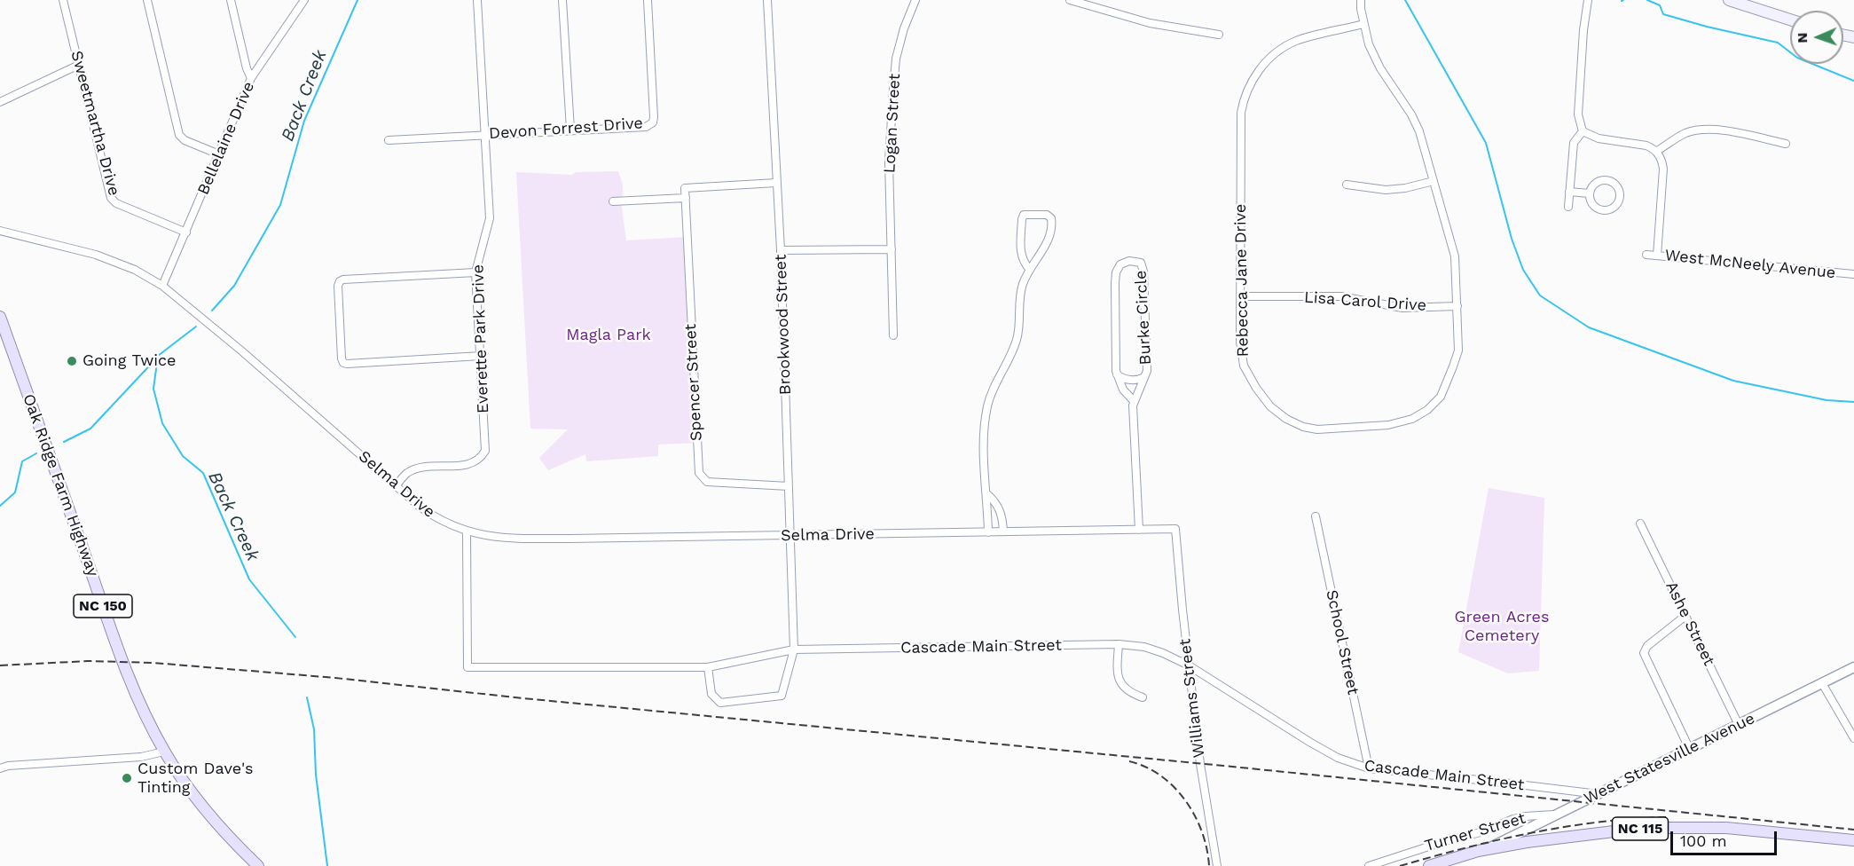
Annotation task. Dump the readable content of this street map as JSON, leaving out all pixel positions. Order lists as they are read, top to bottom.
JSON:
{
  "streets": {
    "main road": ["Oak Ridge Farm Highway", "NC 150", "NC 115"],
    "street": [
      "Sweetmartha Drive",
      "Logan Street",
      "Devon Forrest Drive",
      "Bellelaine Drive",
      "West McNeely Avenue",
      "Rebecca Jane Drive",
      "Lisa Carol Drive",
      "Burke Circle",
      "Brookwood Street",
      "Everette Park Drive",
      "Spencer Street",
      "Selma Drive",
      "Ashe Street",
      "School Street",
      "Cascade Main Street",
      "Williams Street",
      "West Statesville Avenue",
      "Turner Street"
    ]
  },
  "crossings": [
    ["Sweetmartha Drive", "Bellelaine Drive"],
    ["Devon Forrest Drive", "Everette Park Drive"],
    ["Bellelaine Drive", "Selma Drive"],
    ["Rebecca Jane Drive", "Lisa Carol Drive"],
    ["Burke Circle", "Selma Drive"],
    ["Brookwood Street", "Spencer Street"],
    ["Brookwood Street", "Selma Drive"],
    ["Brookwood Street", "Cascade Main Street"],
    ["Everette Park Drive", "Selma Drive"],
    ["Selma Drive", "Cascade Main Street"],
    ["Selma Drive", "Williams Street"],
    ["Ashe Street", "West Statesville Avenue"],
    ["School Street", "Cascade Main Street"],
    ["Cascade Main Street", "Williams Street"],
    ["Cascade Main Street", "West Statesville Avenue"],
    ["West Statesville Avenue", "NC 115"],
    ["West Statesville Avenue", "Turner Street"]
  ],
  "water": ["Back Creek"],
  "parks": ["Magla Park", "Green Acres Cemetery"],
  "places": ["Going Twice", "Custom Dave's Tinting"],
  "scale_bar": "100 m",
  "north": "left"
}
